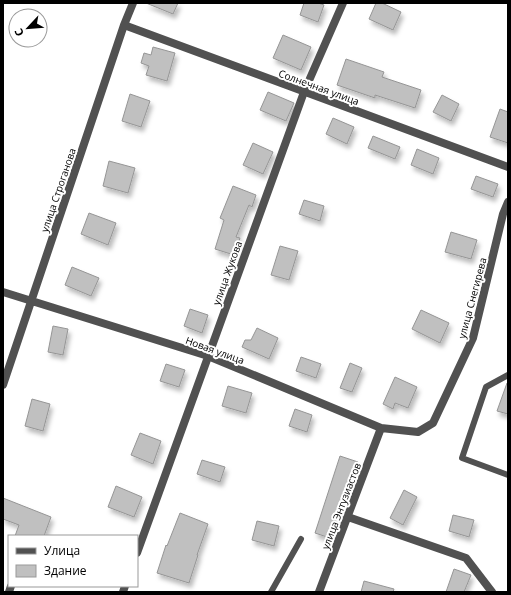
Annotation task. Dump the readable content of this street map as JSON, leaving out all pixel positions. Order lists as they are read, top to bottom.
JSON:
{
  "streets": {
    "street": [
      "Солнечная улица",
      "улица Строганова",
      "улица Жукова",
      "улица Снегирева",
      "Новая улица",
      "улица Энтузиастов"
    ]
  },
  "crossings": [
    ["Солнечная улица", "улица Строганова"],
    ["Солнечная улица", "улица Жукова"],
    ["улица Строганова", "Новая улица"],
    ["улица Жукова", "Новая улица"],
    ["улица Снегирева", "Новая улица"],
    ["Новая улица", "улица Энтузиастов"]
  ],
  "legend": ["Улица", "Здание"],
  "north": "bottom left"
}
